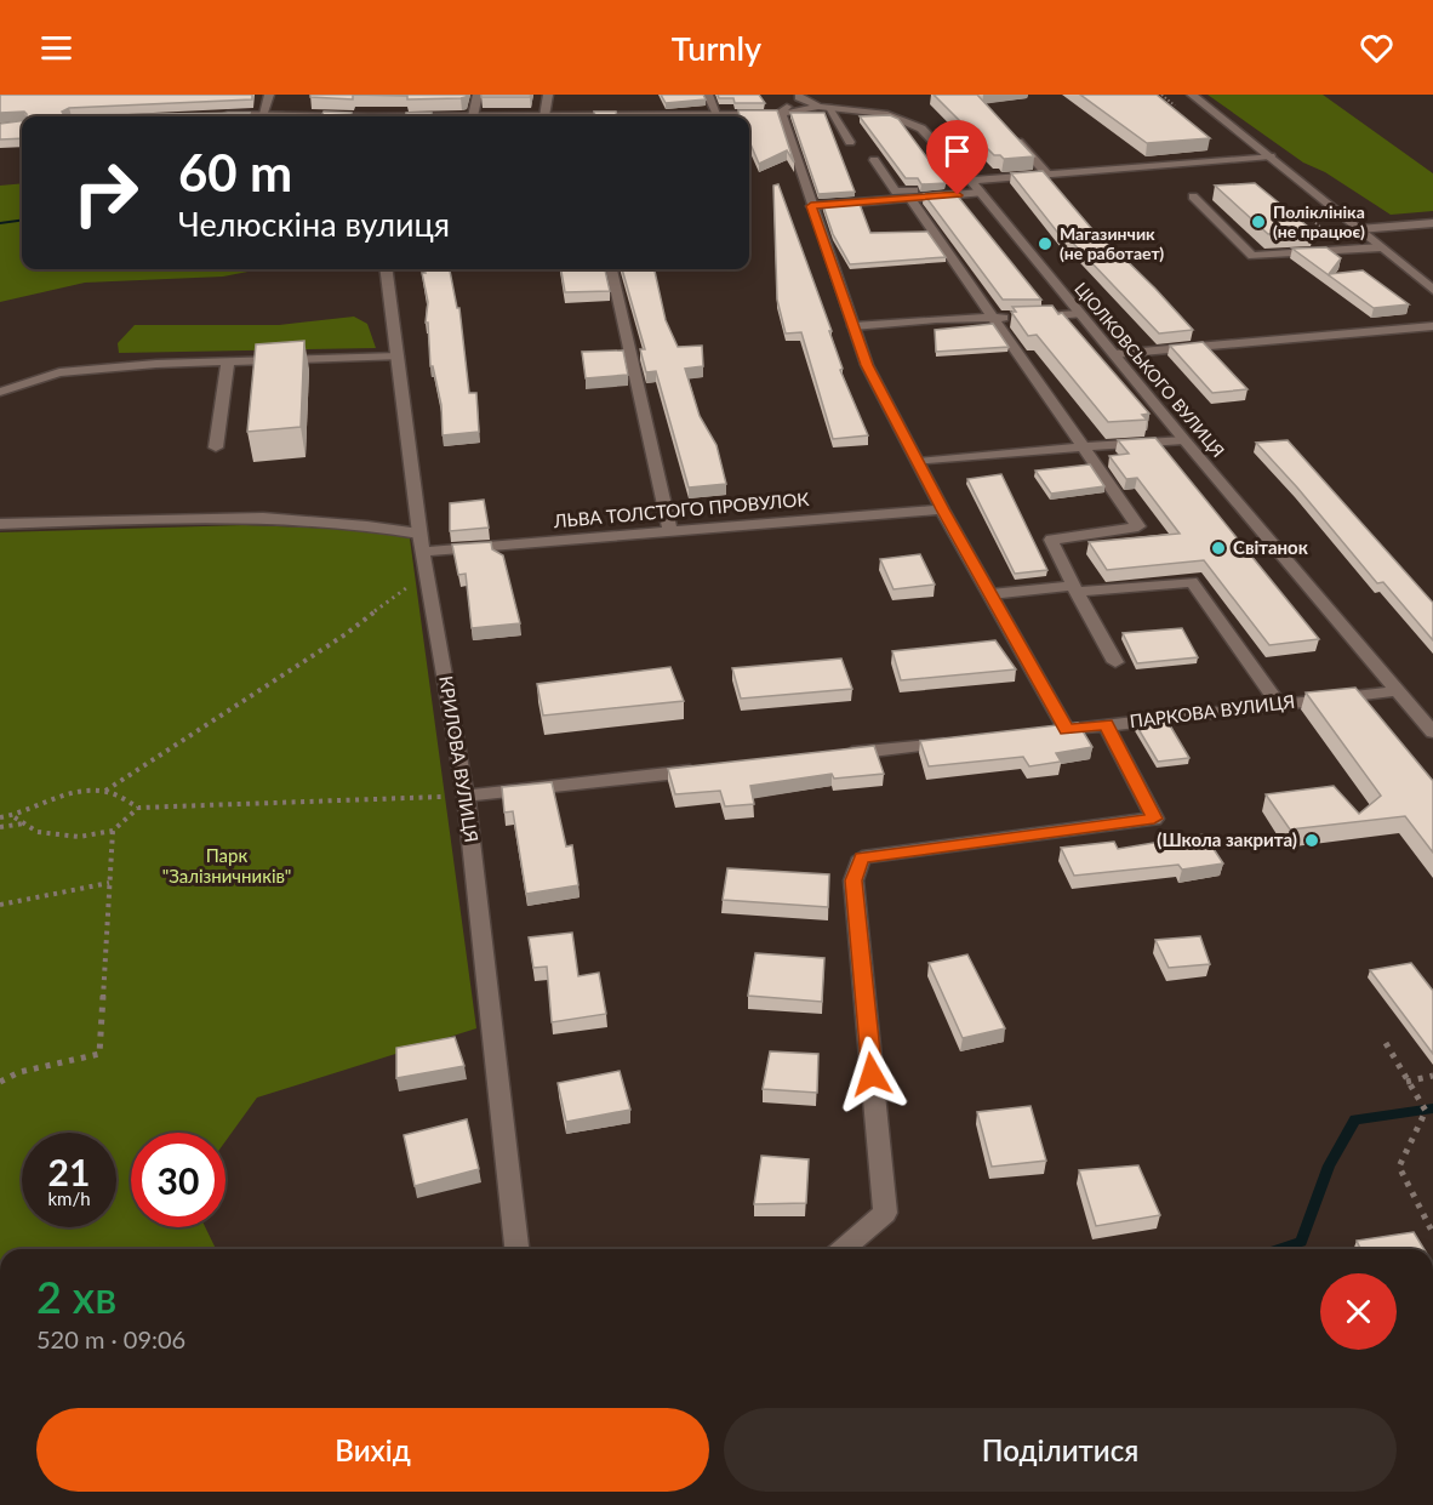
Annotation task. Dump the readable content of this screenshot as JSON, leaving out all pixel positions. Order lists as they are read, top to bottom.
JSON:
{
  "streets": {
    "street": [
      "ЦІОЛКОВСЬКОГО ВУЛИЦЯ",
      "ЛЬВА ТОЛСТОГО ПРОВУЛОК",
      "ПАРКОВА ВУЛИЦЯ",
      "КРИЛОВА ВУЛИЦЯ"
    ]
  },
  "crossings": [
    ["ЦІОЛКОВСЬКОГО ВУЛИЦЯ", "ПАРКОВА ВУЛИЦЯ"],
    ["ЛЬВА ТОЛСТОГО ПРОВУЛОК", "КРИЛОВА ВУЛИЦЯ"]
  ],
  "parks": ["Парк \"Залізничників\""],
  "places": [
    "Поліклініка (не працює)",
    "Магазинчик (не работает)",
    "Світанок",
    "(Школа закрита)"
  ],
  "page": {
    "header": "Turnly",
    "turn": ["60 m", "Челюскіна вулиця"],
    "speed": "21 km/h",
    "limit": "30",
    "heading": ["2 хв", "520 m · 09:06"],
    "buttons": ["Вихід", "Поділитися"]
  }
}
